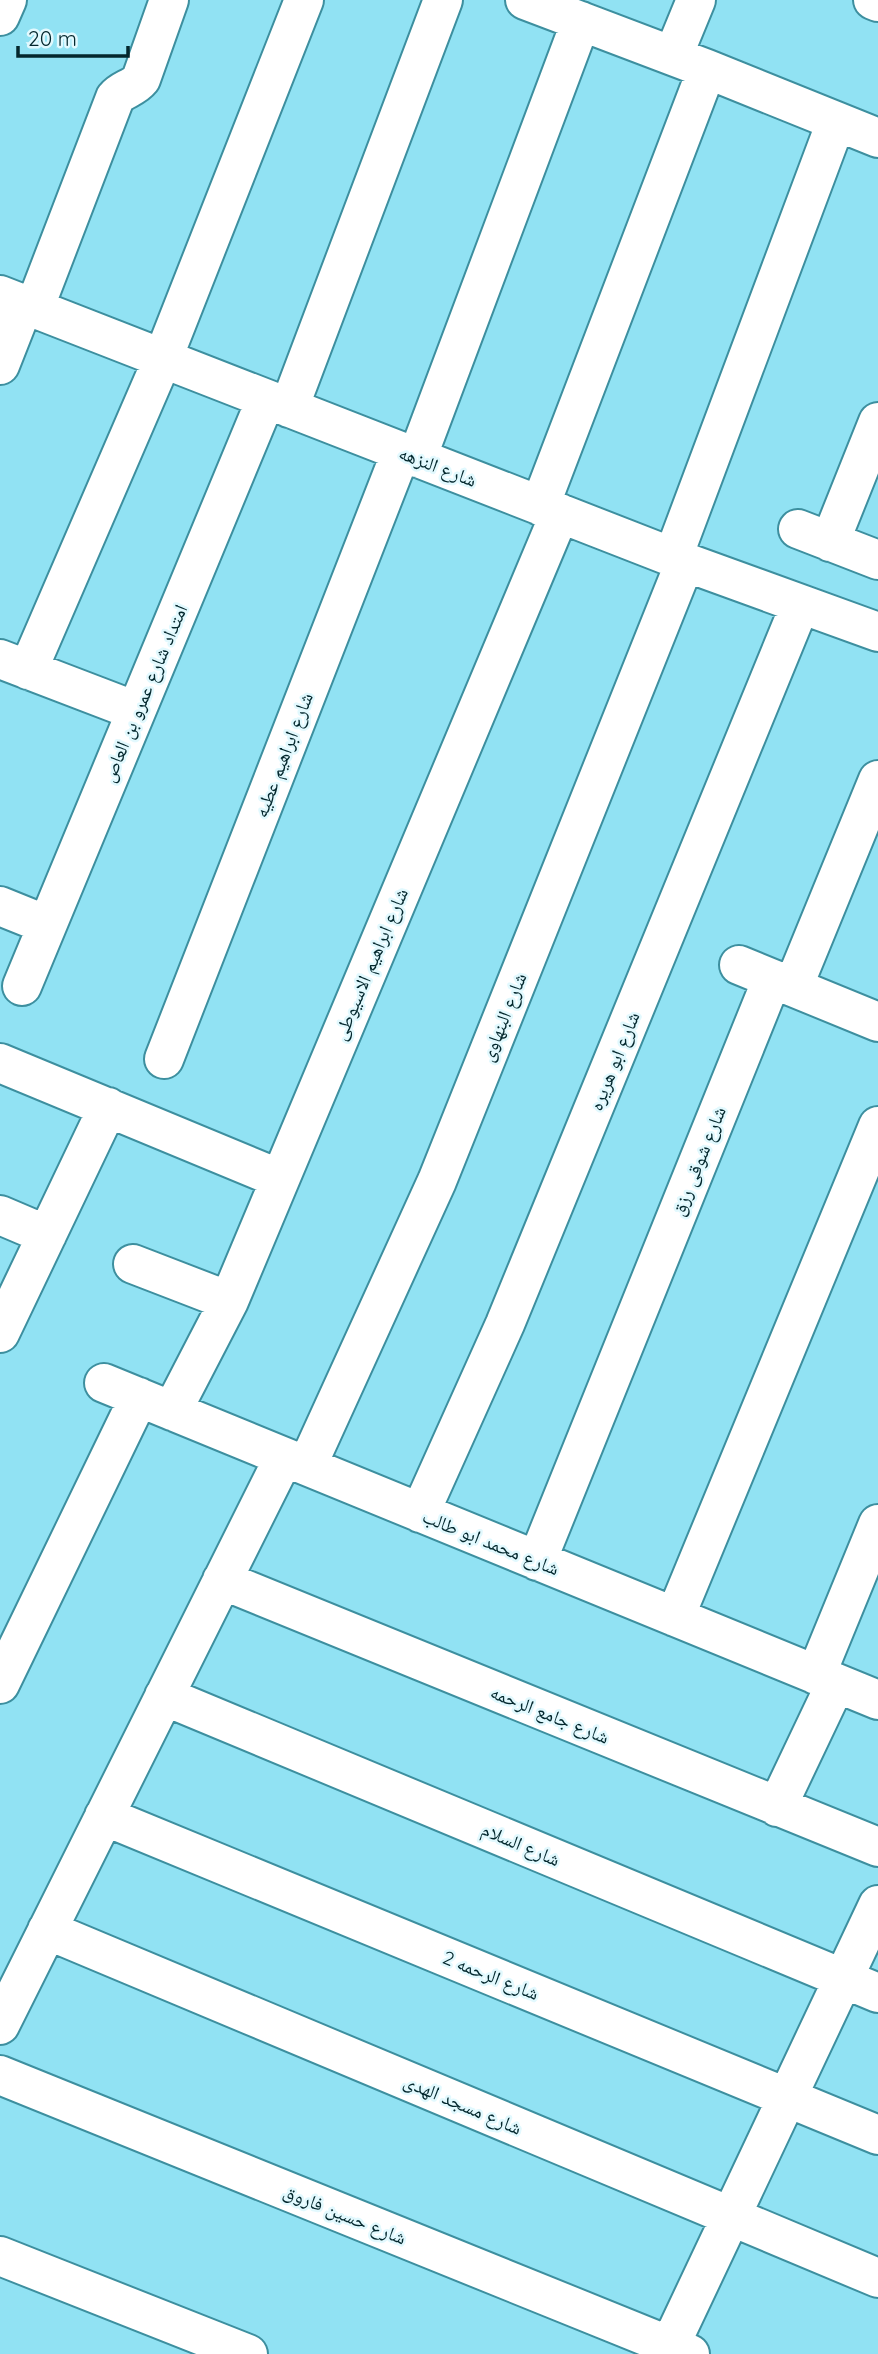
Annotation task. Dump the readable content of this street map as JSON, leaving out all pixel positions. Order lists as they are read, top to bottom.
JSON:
{
  "streets": {
    "street": [
      "شارع النزهه",
      "امتداد شارع عمرو بن العاص",
      "شارع ابراهيم عطيه",
      "شارع ابراهيم الاسيوطى",
      "شارع البنهاوى",
      "شارع ابو هريره",
      "شارع شوقى رزق",
      "شارع محمد ابو طالب",
      "شارع جامع الرحمه",
      "شارع السلام",
      "شارع الرحمه 2",
      "شارع مسجد الهدى",
      "شارع حسين فاروق"
    ]
  },
  "crossings": [
    ["شارع النزهه", "امتداد شارع عمرو بن العاص"],
    ["شارع النزهه", "شارع ابراهيم عطيه"],
    ["شارع النزهه", "شارع ابراهيم الاسيوطى"],
    ["شارع النزهه", "شارع البنهاوى"],
    ["شارع النزهه", "شارع ابو هريره"],
    ["شارع ابراهيم الاسيوطى", "شارع محمد ابو طالب"],
    ["شارع البنهاوى", "شارع محمد ابو طالب"],
    ["شارع البنهاوى", "شارع جامع الرحمه"],
    ["شارع البنهاوى", "شارع السلام"],
    ["شارع البنهاوى", "شارع الرحمه 2"],
    ["شارع البنهاوى", "شارع مسجد الهدى"],
    ["شارع ابو هريره", "شارع محمد ابو طالب"],
    ["شارع شوقى رزق", "شارع محمد ابو طالب"]
  ],
  "scale_bar": "20 m"
}
